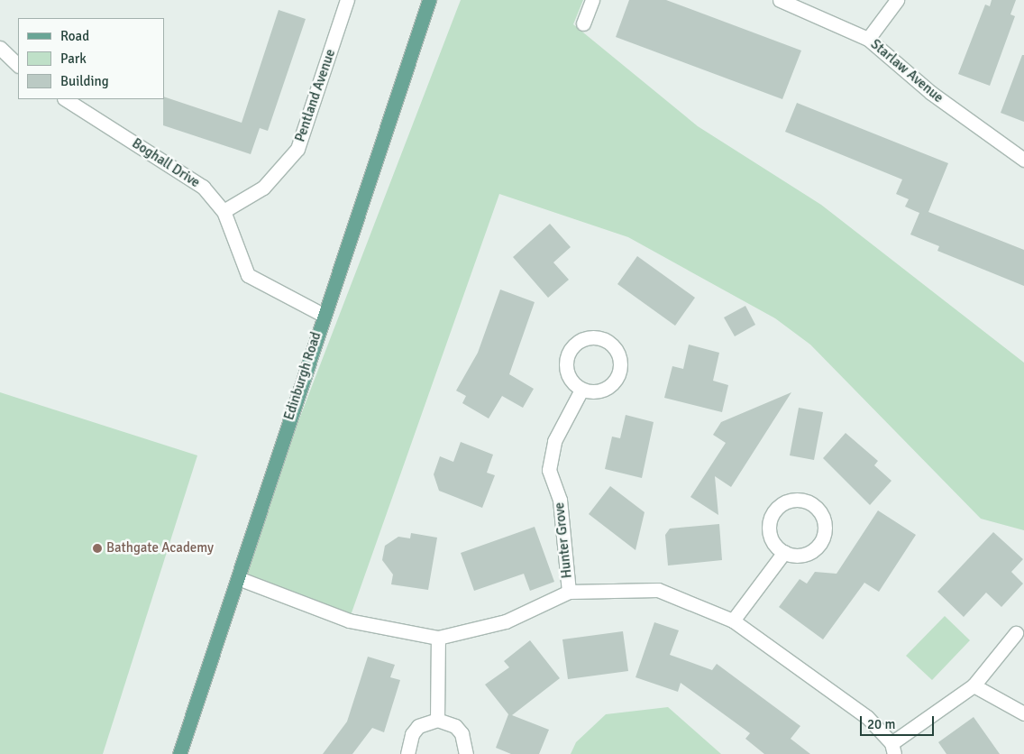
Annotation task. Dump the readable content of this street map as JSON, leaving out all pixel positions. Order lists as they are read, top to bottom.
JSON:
{
  "streets": {
    "main road": ["Edinburgh Road"],
    "street": [
      "Starlaw Avenue",
      "Pentland Avenue",
      "Boghall Drive",
      "Hunter Grove"
    ]
  },
  "crossings": [
    ["Pentland Avenue", "Boghall Drive"],
    ["Boghall Drive", "Edinburgh Road"],
    ["Edinburgh Road", "Hunter Grove"]
  ],
  "places": ["Bathgate Academy"],
  "legend": ["Road", "Park", "Building"],
  "scale_bar": "20 m"
}
